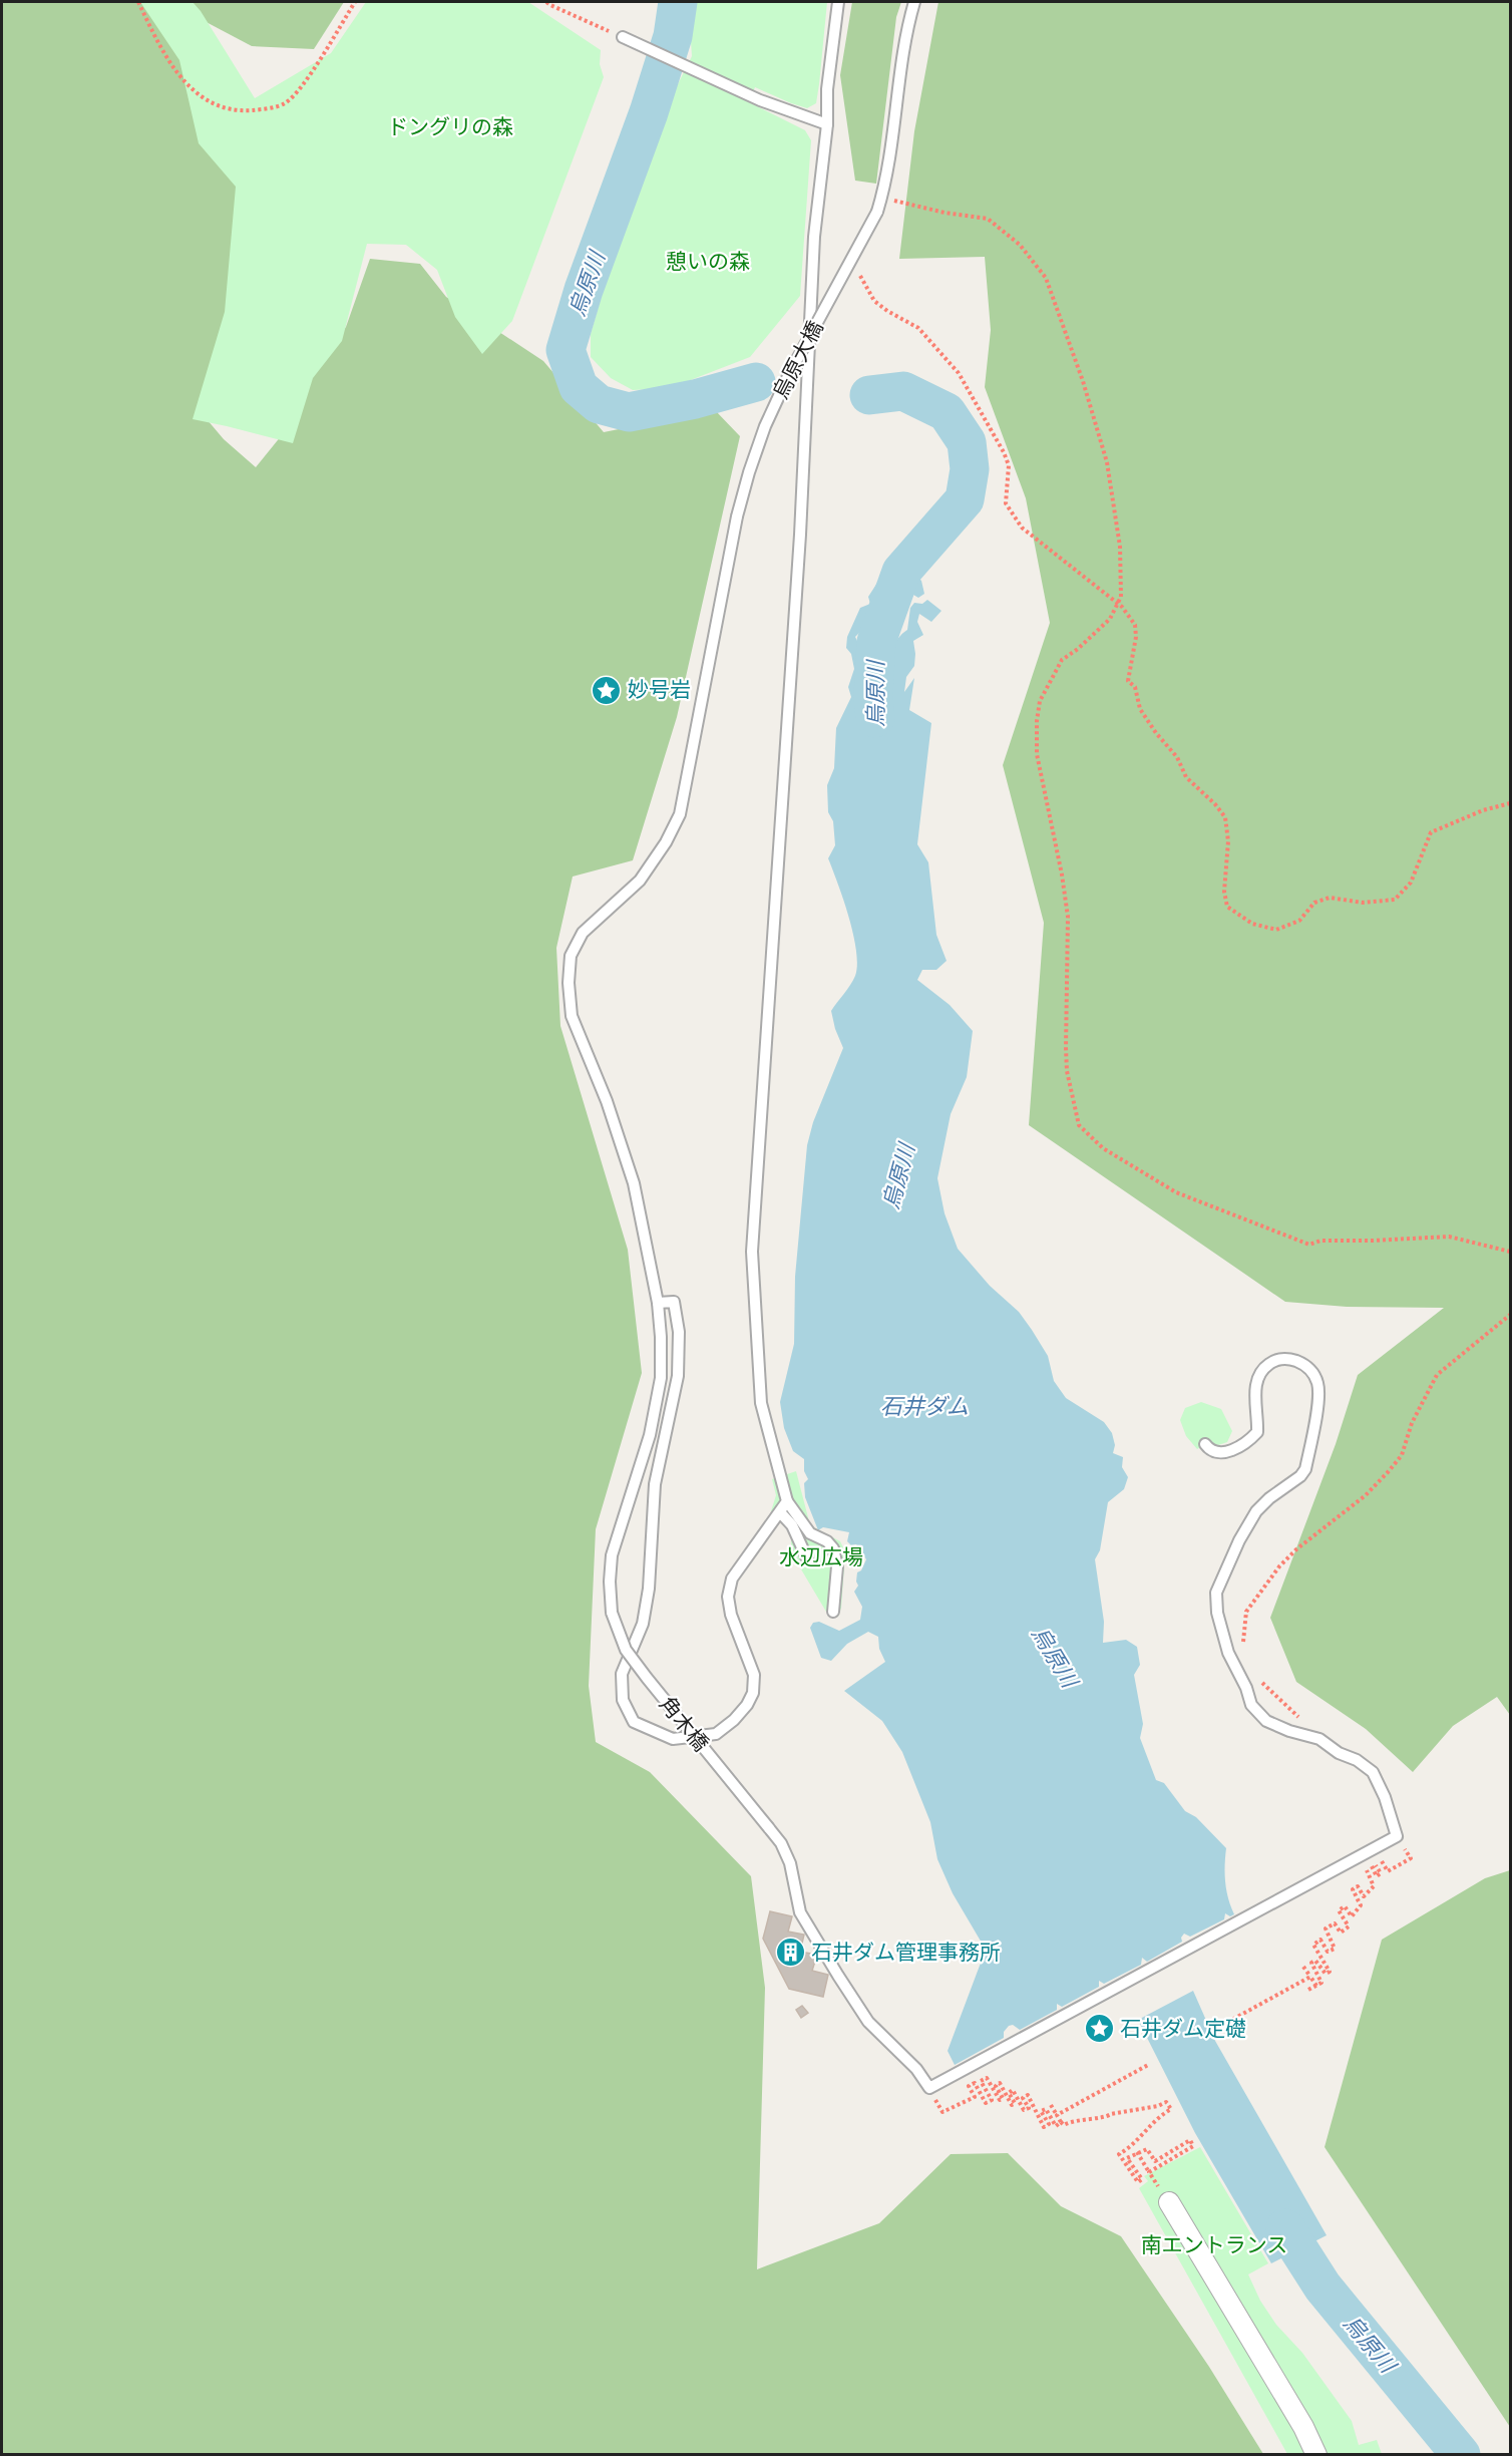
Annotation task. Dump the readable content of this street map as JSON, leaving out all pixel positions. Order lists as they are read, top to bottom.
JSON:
{
  "streets": {
    "lane": ["烏原大橋", "角木橋"]
  },
  "crossings": [
    ["烏原大橋", "角木橋"]
  ],
  "water": ["烏原川", "石井ダム"],
  "parks": [
    "ドングリの森",
    "憩いの森",
    "水辺広場",
    "南エントランス"
  ],
  "places": {
    "place": ["妙号岩", "石井ダム定礎"],
    "building": ["石井ダム管理事務所"]
  }
}
